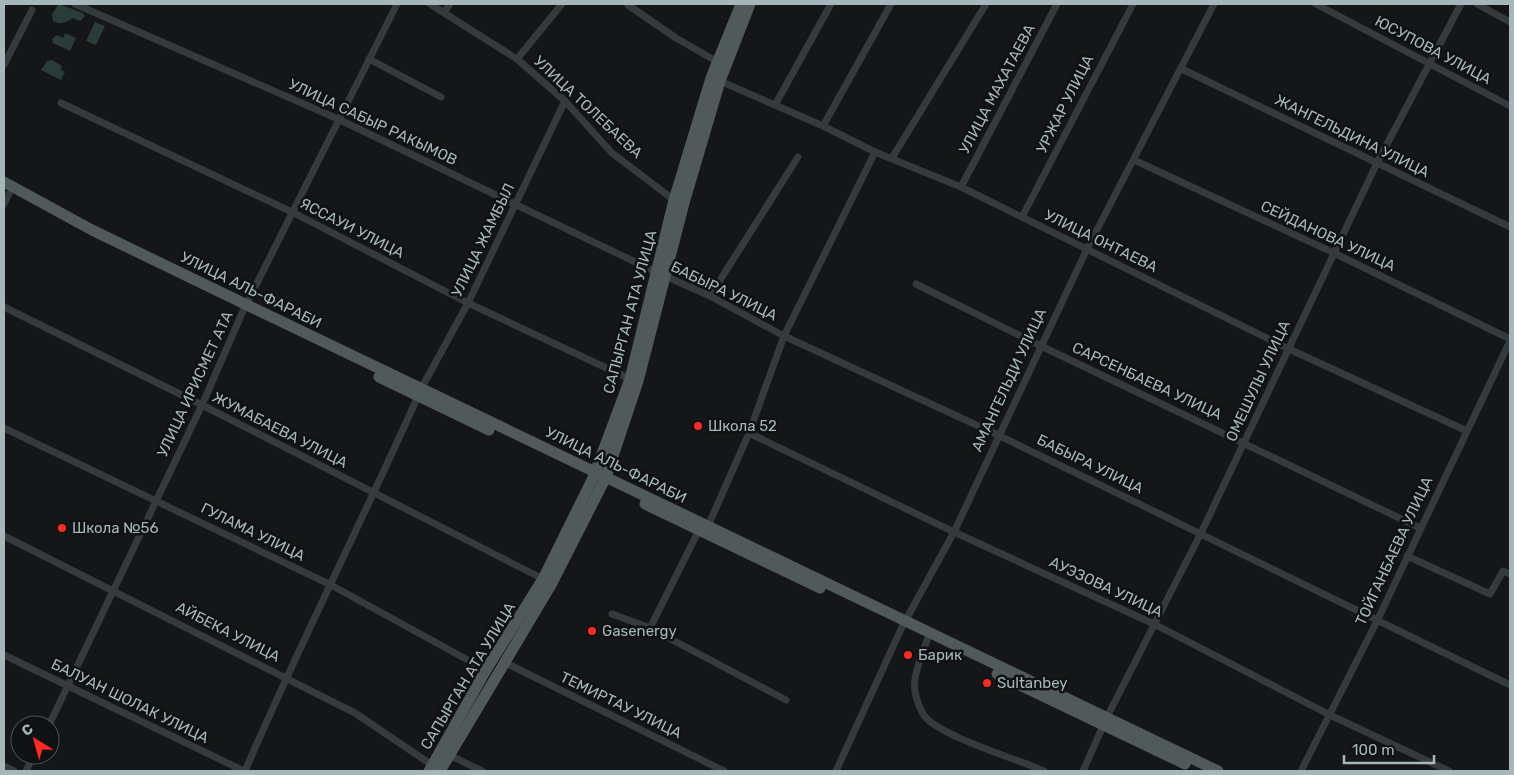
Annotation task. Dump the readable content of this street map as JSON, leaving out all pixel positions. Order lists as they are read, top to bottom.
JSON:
{
  "streets": {
    "main road": ["УЛИЦА АЛЬ-ФАРАБИ", "САПЫРГАН АТА УЛИЦА"],
    "street": [
      "ЮСУПОВА УЛИЦА",
      "УЛИЦА МАХАТАЕВА",
      "УРЖАР УЛИЦА",
      "УЛИЦА ТОЛЕБАЕВА",
      "УЛИЦА САБЫР РАКЫМОВ",
      "ЖАНГЕЛЬДИНА УЛИЦА",
      "ЯССАУИ УЛИЦА",
      "СЕЙДАНОВА УЛИЦА",
      "УЛИЦА ЖАМБЫЛ",
      "УЛИЦА ОНТАЕВА",
      "БАБЫРА УЛИЦА",
      "АМАНГЕЛЬДИ УЛИЦА",
      "САРСЕНБАЕВА УЛИЦА",
      "ОМЕШУЛЫ УЛИЦА",
      "УЛИЦА ИРИСМЕТ АТА",
      "ЖУМАБАЕВА УЛИЦА",
      "ГУЛАМА УЛИЦА",
      "ТОЙГАНБАЕВА УЛИЦА",
      "АУЭЗОВА УЛИЦА",
      "АЙБЕКА УЛИЦА",
      "БАЛУАН ШОЛАК УЛИЦА",
      "ТЕМИРТАУ УЛИЦА"
    ]
  },
  "crossings": [
    ["ЮСУПОВА УЛИЦА", "ОМЕШУЛЫ УЛИЦА"],
    ["УЛИЦА МАХАТАЕВА", "УЛИЦА ОНТАЕВА"],
    ["УРЖАР УЛИЦА", "УЛИЦА ОНТАЕВА"],
    ["УЛИЦА ТОЛЕБАЕВА", "УЛИЦА ЖАМБЫЛ"],
    ["УЛИЦА ТОЛЕБАЕВА", "САПЫРГАН АТА УЛИЦА"],
    ["УЛИЦА САБЫР РАКЫМОВ", "УЛИЦА ЖАМБЫЛ"],
    ["УЛИЦА САБЫР РАКЫМОВ", "БАБЫРА УЛИЦА"],
    ["УЛИЦА САБЫР РАКЫМОВ", "САПЫРГАН АТА УЛИЦА"],
    ["УЛИЦА САБЫР РАКЫМОВ", "УЛИЦА ИРИСМЕТ АТА"],
    ["ЖАНГЕЛЬДИНА УЛИЦА", "АМАНГЕЛЬДИ УЛИЦА"],
    ["ЖАНГЕЛЬДИНА УЛИЦА", "ОМЕШУЛЫ УЛИЦА"],
    ["ЯССАУИ УЛИЦА", "УЛИЦА ЖАМБЫЛ"],
    ["ЯССАУИ УЛИЦА", "САПЫРГАН АТА УЛИЦА"],
    ["ЯССАУИ УЛИЦА", "УЛИЦА ИРИСМЕТ АТА"],
    ["СЕЙДАНОВА УЛИЦА", "АМАНГЕЛЬДИ УЛИЦА"],
    ["СЕЙДАНОВА УЛИЦА", "ОМЕШУЛЫ УЛИЦА"],
    ["СЕЙДАНОВА УЛИЦА", "ТОЙГАНБАЕВА УЛИЦА"],
    ["УЛИЦА ЖАМБЫЛ", "УЛИЦА АЛЬ-ФАРАБИ"],
    ["УЛИЦА ЖАМБЫЛ", "ЖУМАБАЕВА УЛИЦА"],
    ["УЛИЦА ЖАМБЫЛ", "ГУЛАМА УЛИЦА"],
    ["УЛИЦА ЖАМБЫЛ", "АЙБЕКА УЛИЦА"],
    ["УЛИЦА ЖАМБЫЛ", "БАЛУАН ШОЛАК УЛИЦА"],
    ["УЛИЦА ОНТАЕВА", "САПЫРГАН АТА УЛИЦА"],
    ["УЛИЦА ОНТАЕВА", "АМАНГЕЛЬДИ УЛИЦА"],
    ["УЛИЦА ОНТАЕВА", "ОМЕШУЛЫ УЛИЦА"],
    ["УЛИЦА ОНТАЕВА", "ТОЙГАНБАЕВА УЛИЦА"],
    ["УЛИЦА АЛЬ-ФАРАБИ", "САПЫРГАН АТА УЛИЦА"],
    ["УЛИЦА АЛЬ-ФАРАБИ", "АМАНГЕЛЬДИ УЛИЦА"],
    ["УЛИЦА АЛЬ-ФАРАБИ", "ОМЕШУЛЫ УЛИЦА"],
    ["УЛИЦА АЛЬ-ФАРАБИ", "УЛИЦА ИРИСМЕТ АТА"],
    ["БАБЫРА УЛИЦА", "САПЫРГАН АТА УЛИЦА"],
    ["БАБЫРА УЛИЦА", "АМАНГЕЛЬДИ УЛИЦА"],
    ["БАБЫРА УЛИЦА", "ОМЕШУЛЫ УЛИЦА"],
    ["БАБЫРА УЛИЦА", "ТОЙГАНБАЕВА УЛИЦА"],
    ["САПЫРГАН АТА УЛИЦА", "ЖУМАБАЕВА УЛИЦА"],
    ["САПЫРГАН АТА УЛИЦА", "ГУЛАМА УЛИЦА"],
    ["САПЫРГАН АТА УЛИЦА", "АЙБЕКА УЛИЦА"],
    ["САПЫРГАН АТА УЛИЦА", "ТЕМИРТАУ УЛИЦА"],
    ["АМАНГЕЛЬДИ УЛИЦА", "САРСЕНБАЕВА УЛИЦА"],
    ["АМАНГЕЛЬДИ УЛИЦА", "АУЭЗОВА УЛИЦА"],
    ["САРСЕНБАЕВА УЛИЦА", "ОМЕШУЛЫ УЛИЦА"],
    ["САРСЕНБАЕВА УЛИЦА", "ТОЙГАНБАЕВА УЛИЦА"],
    ["ОМЕШУЛЫ УЛИЦА", "АУЭЗОВА УЛИЦА"],
    ["УЛИЦА ИРИСМЕТ АТА", "ЖУМАБАЕВА УЛИЦА"],
    ["УЛИЦА ИРИСМЕТ АТА", "ГУЛАМА УЛИЦА"],
    ["УЛИЦА ИРИСМЕТ АТА", "АЙБЕКА УЛИЦА"],
    ["УЛИЦА ИРИСМЕТ АТА", "БАЛУАН ШОЛАК УЛИЦА"],
    ["ТОЙГАНБАЕВА УЛИЦА", "АУЭЗОВА УЛИЦА"]
  ],
  "places": [
    "Школа 52",
    "Школа №56",
    "Gasenergy",
    "Барик",
    "Sultanbey"
  ],
  "scale_bar": "100 m",
  "north": "top left"
}
